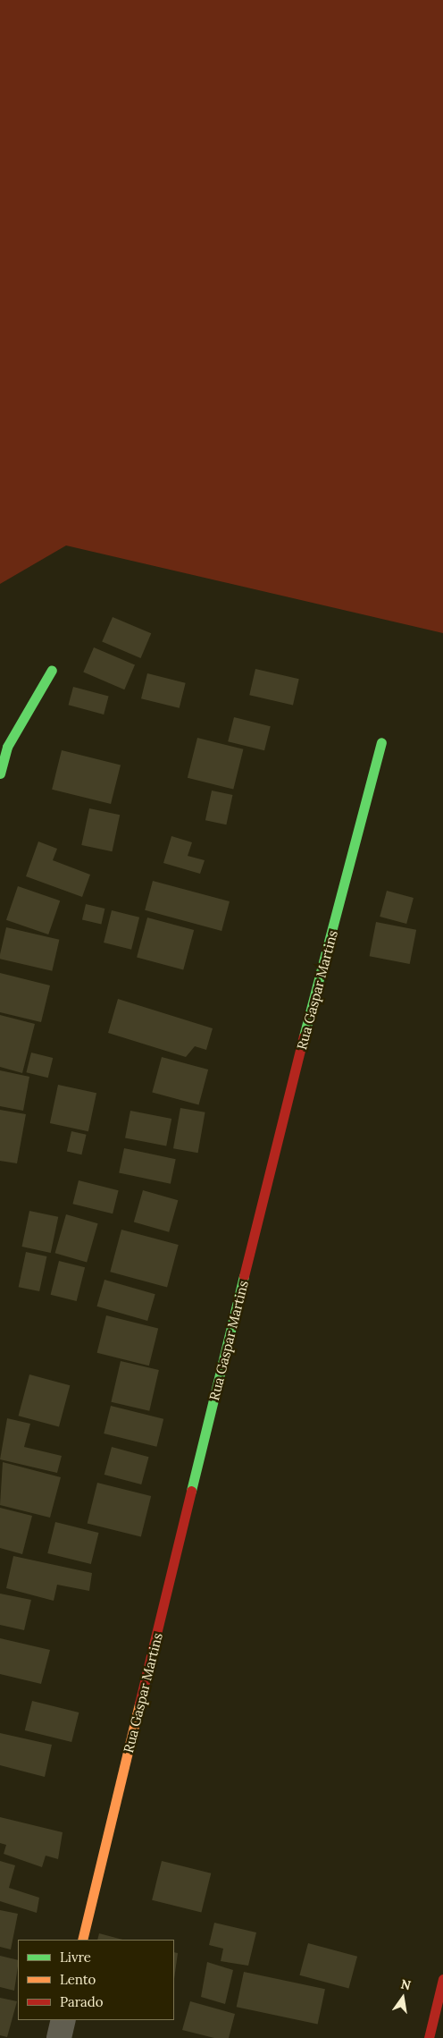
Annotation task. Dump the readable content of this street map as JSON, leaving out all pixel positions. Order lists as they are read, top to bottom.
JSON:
{
  "streets": {
    "street": ["Rua Gaspar Martins"]
  },
  "legend": ["Livre", "Lento", "Parado"],
  "north": "top"
}
